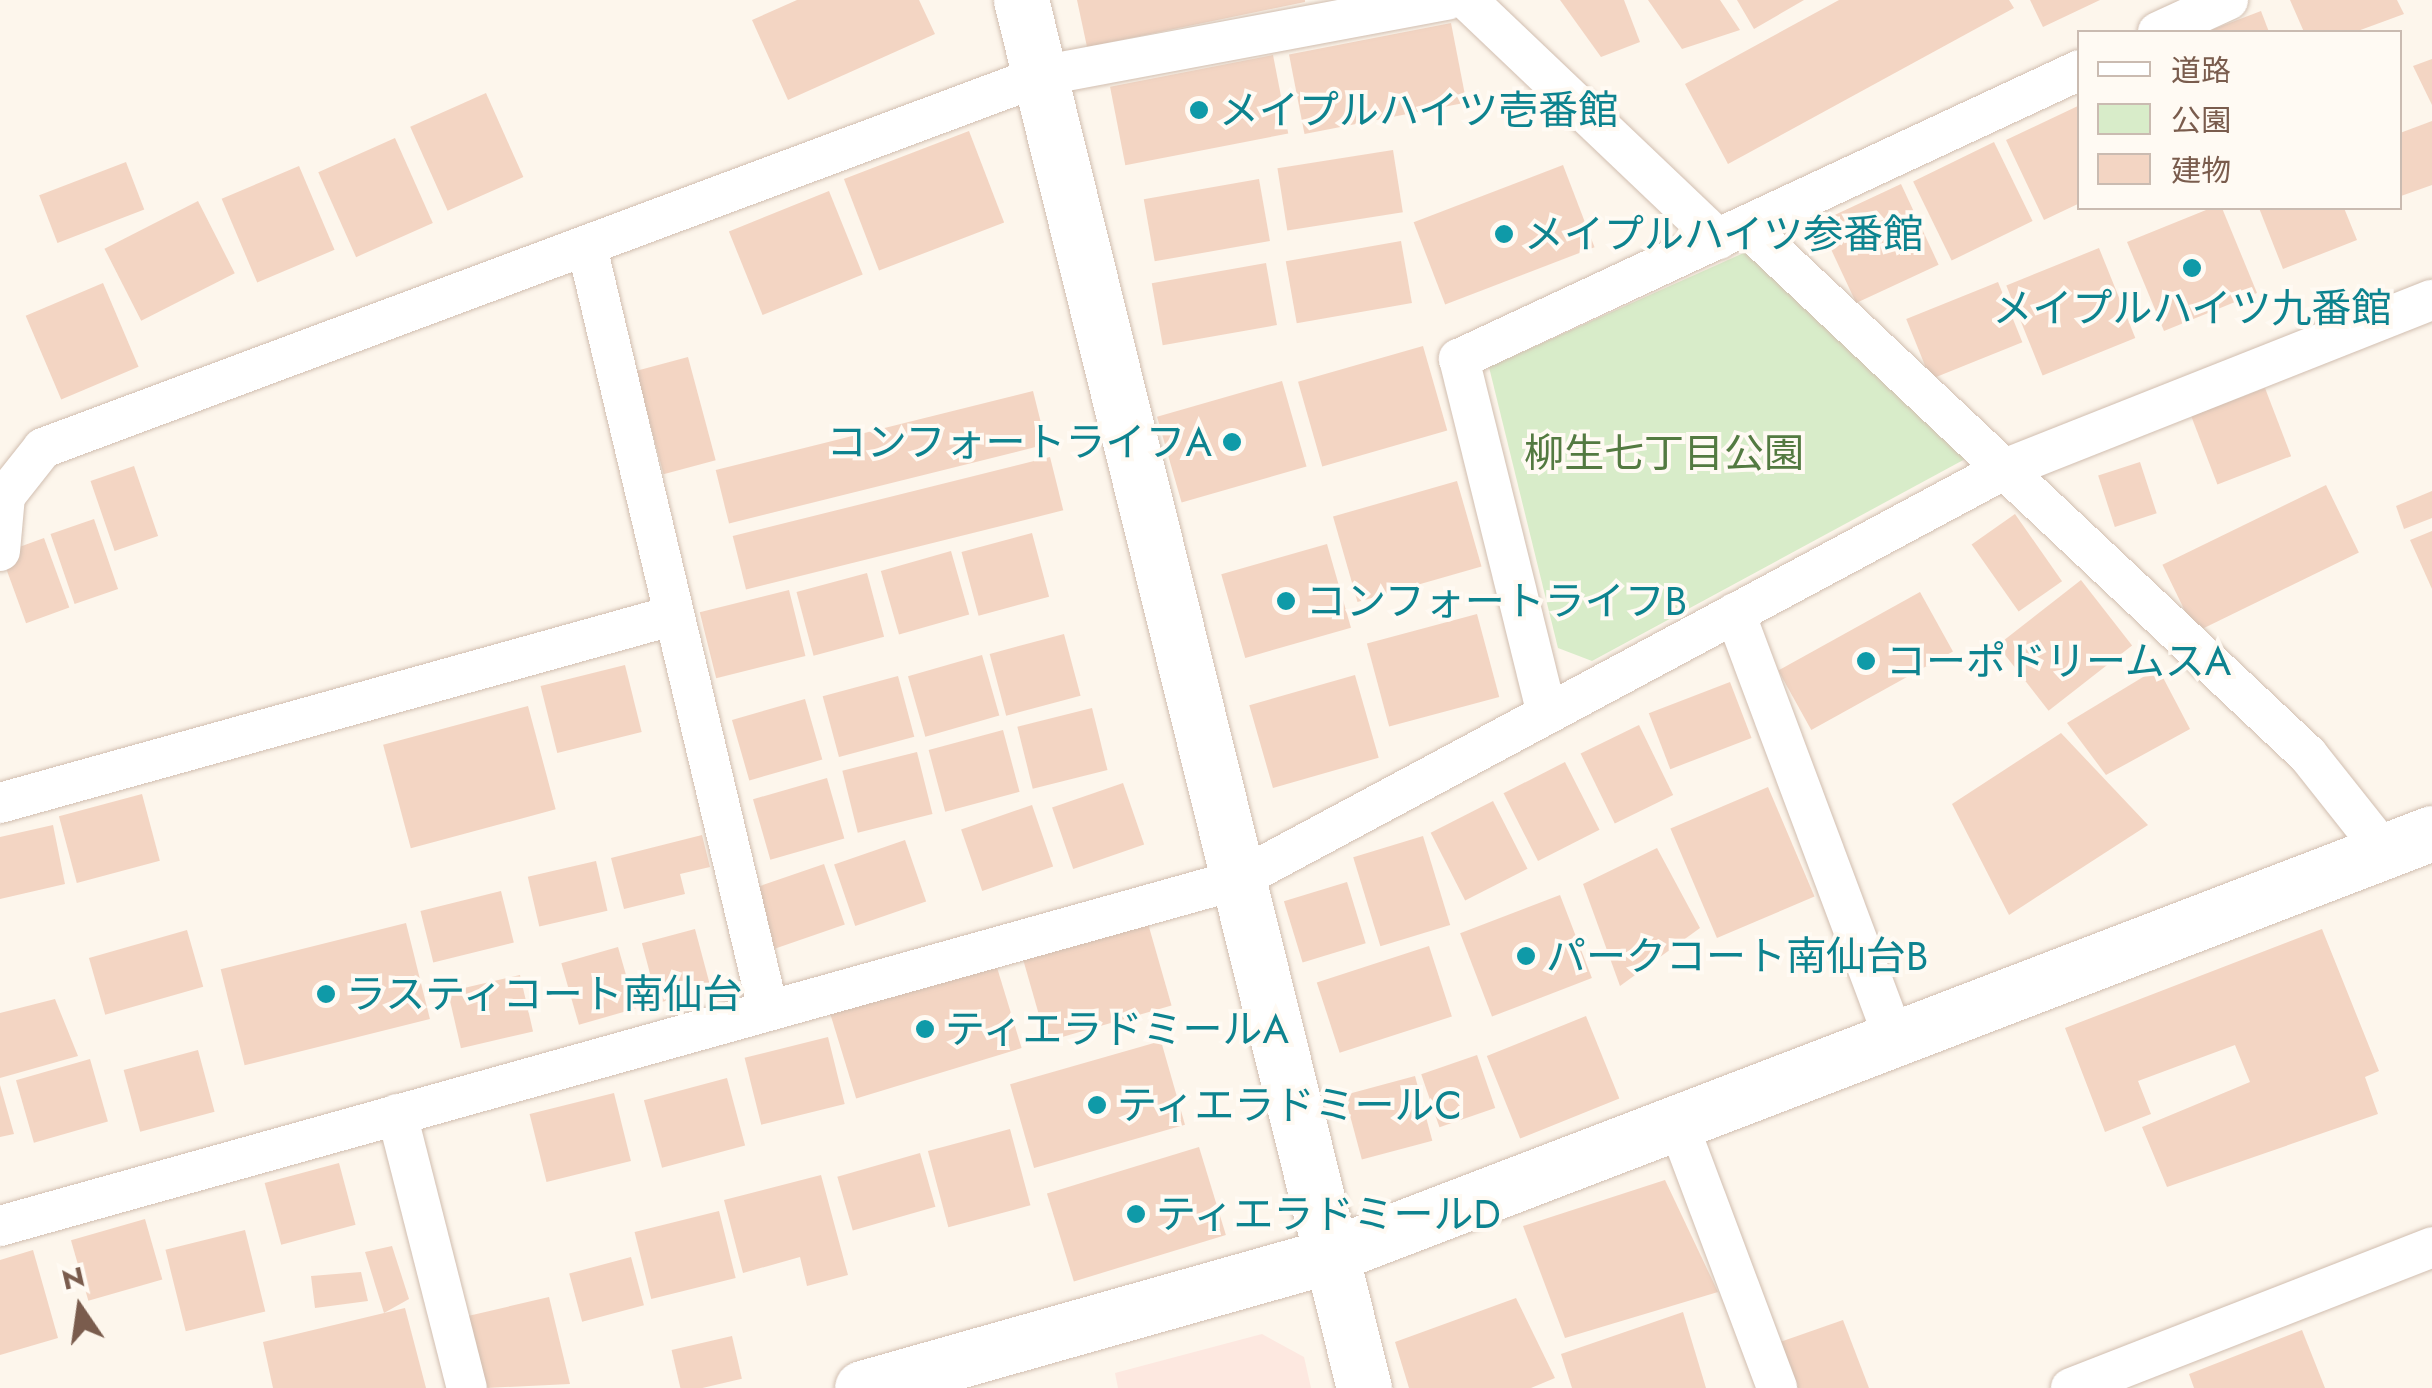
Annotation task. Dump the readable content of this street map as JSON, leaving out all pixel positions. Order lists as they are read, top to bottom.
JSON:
{
  "parks": ["柳生七丁目公園"],
  "places": [
    "メイプルハイツ壱番館",
    "メイプルハイツ参番館",
    "メイプルハイツ九番館",
    "コンフォートライフA",
    "コンフォートライフB",
    "コーポドリームスA",
    "パークコート南仙台B",
    "ラスティコート南仙台",
    "ティエラドミールA",
    "ティエラドミールC",
    "ティエラドミールD"
  ],
  "legend": ["道路", "公園", "建物"],
  "north": "top"
}
